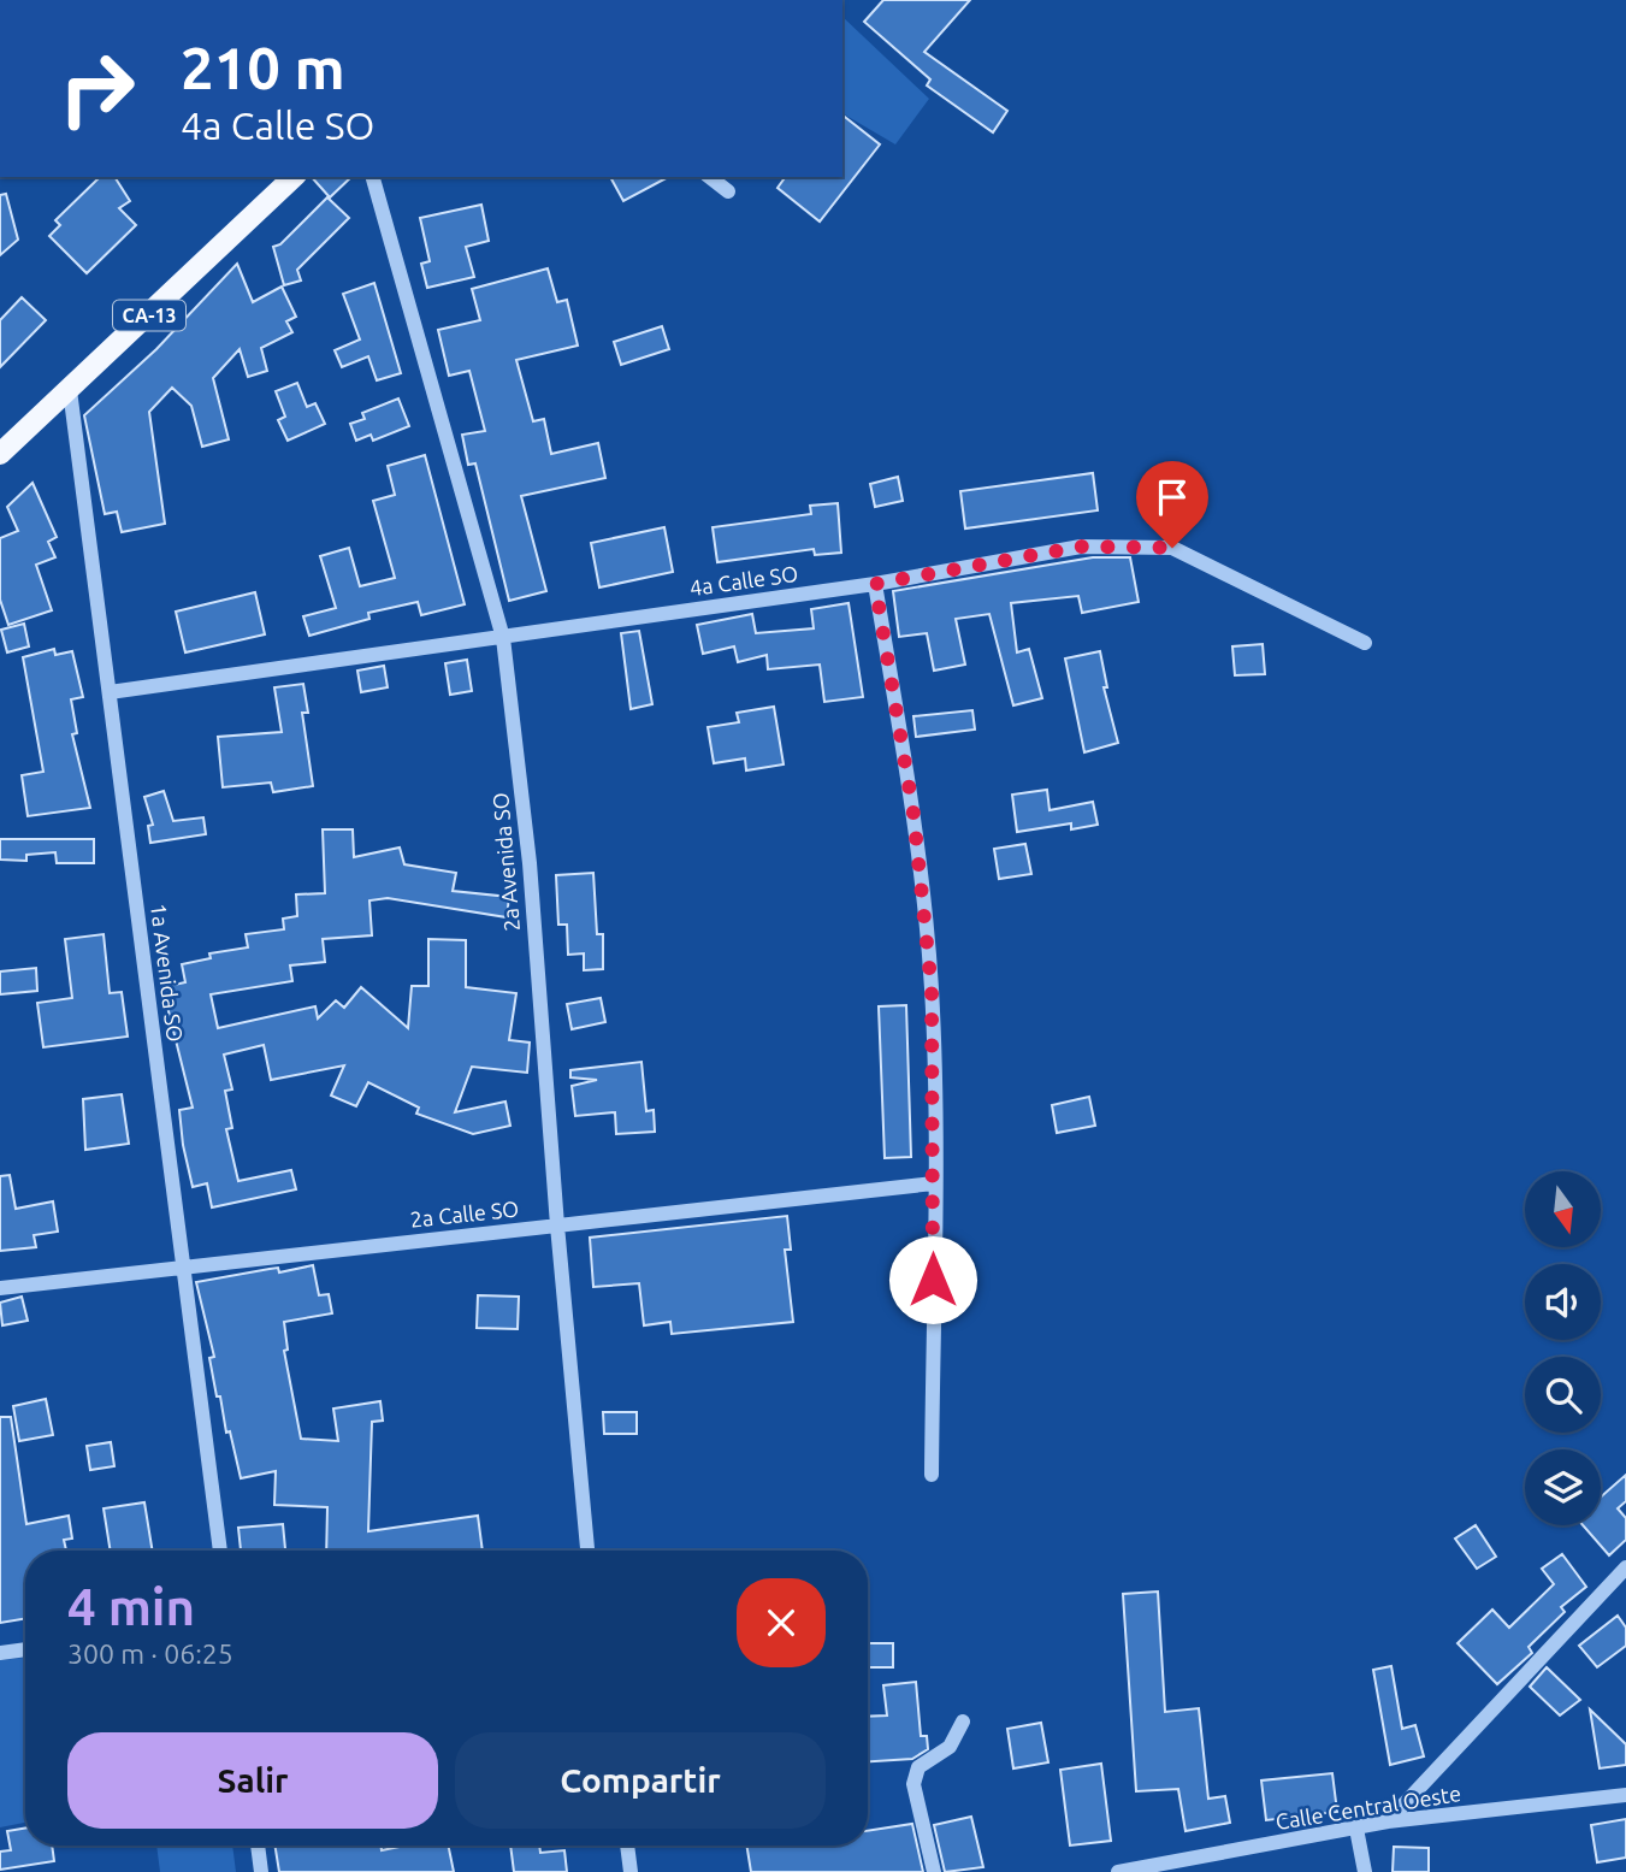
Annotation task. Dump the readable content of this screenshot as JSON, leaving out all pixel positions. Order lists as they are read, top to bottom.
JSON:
{
  "streets": {
    "main road": ["CA-13"],
    "street": [
      "4a Calle SO",
      "2a Avenida SO",
      "1a Avenida SO",
      "2a Calle SO",
      "Calle Central Oeste"
    ]
  },
  "crossings": [
    ["CA-13", "1a Avenida SO"],
    ["4a Calle SO", "2a Avenida SO"],
    ["4a Calle SO", "1a Avenida SO"],
    ["2a Avenida SO", "2a Calle SO"],
    ["1a Avenida SO", "2a Calle SO"]
  ],
  "north": "bottom",
  "page": {
    "turn": ["210 m", "4a Calle SO"],
    "heading": ["4 min", "300 m · 06:25"],
    "buttons": ["Salir", "Compartir"]
  }
}
